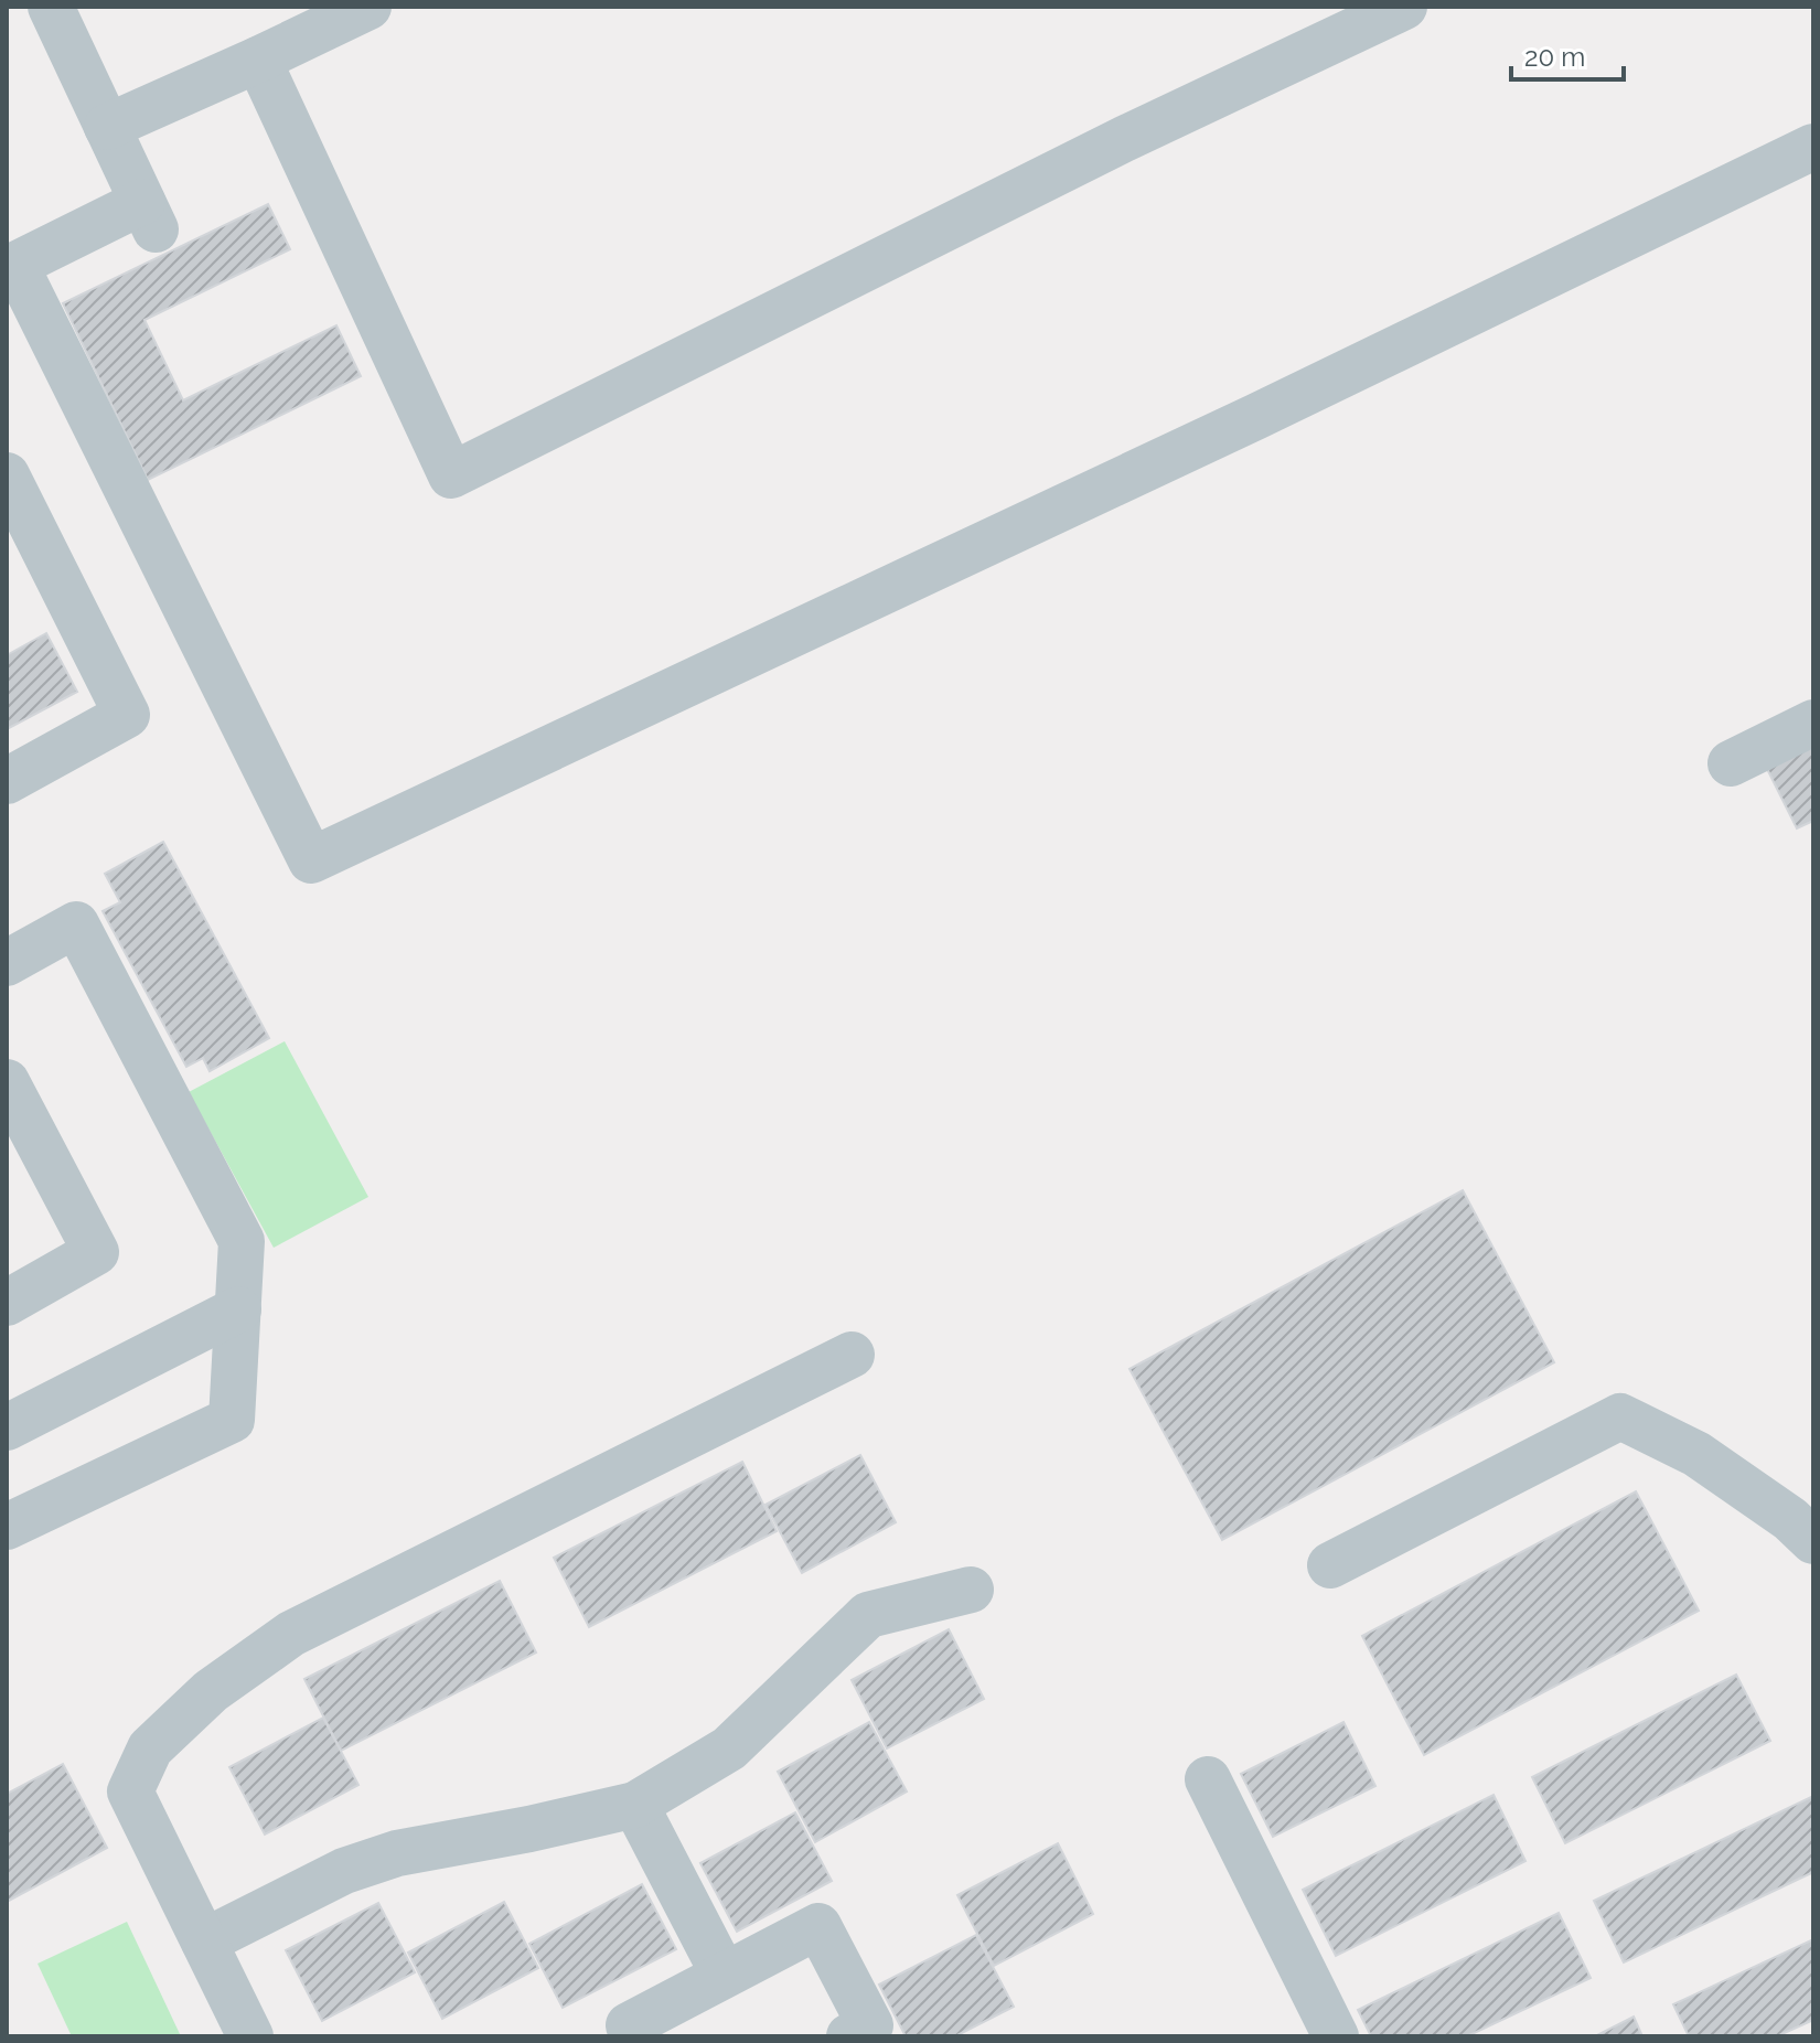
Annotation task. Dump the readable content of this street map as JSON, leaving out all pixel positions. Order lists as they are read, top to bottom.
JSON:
{
  "scale_bar": "20 m"
}
